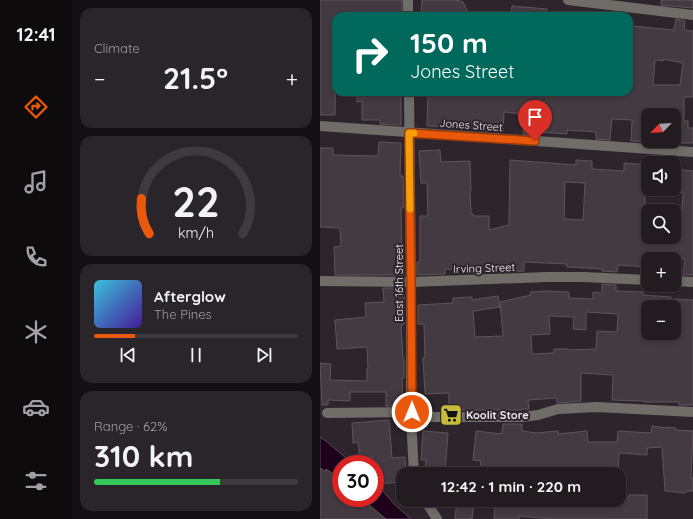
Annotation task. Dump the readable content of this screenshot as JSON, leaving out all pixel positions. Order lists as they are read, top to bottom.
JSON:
{
  "streets": {
    "street": ["Jones Street", "Irving Street", "East 16th Street"]
  },
  "crossings": [
    ["Jones Street", "East 16th Street"],
    ["Irving Street", "East 16th Street"]
  ],
  "places": {
    "supermarket": ["Koolit Store"]
  },
  "north": "bottom left",
  "page": {
    "tabs": "12:41",
    "tile": [
      "Climate",
      ["Range · 62%", "310 km"]
    ],
    "turn": ["150 m", "Jones Street"],
    "heat": ["−", "21.5°", "+"],
    "map_buttons": ["+", "−"],
    "song": ["Afterglow", "The Pines"],
    "limit": "30",
    "trip": "12:42 · 1 min · 220 m",
    "gauge": ["22", "km/h"]
  }
}
